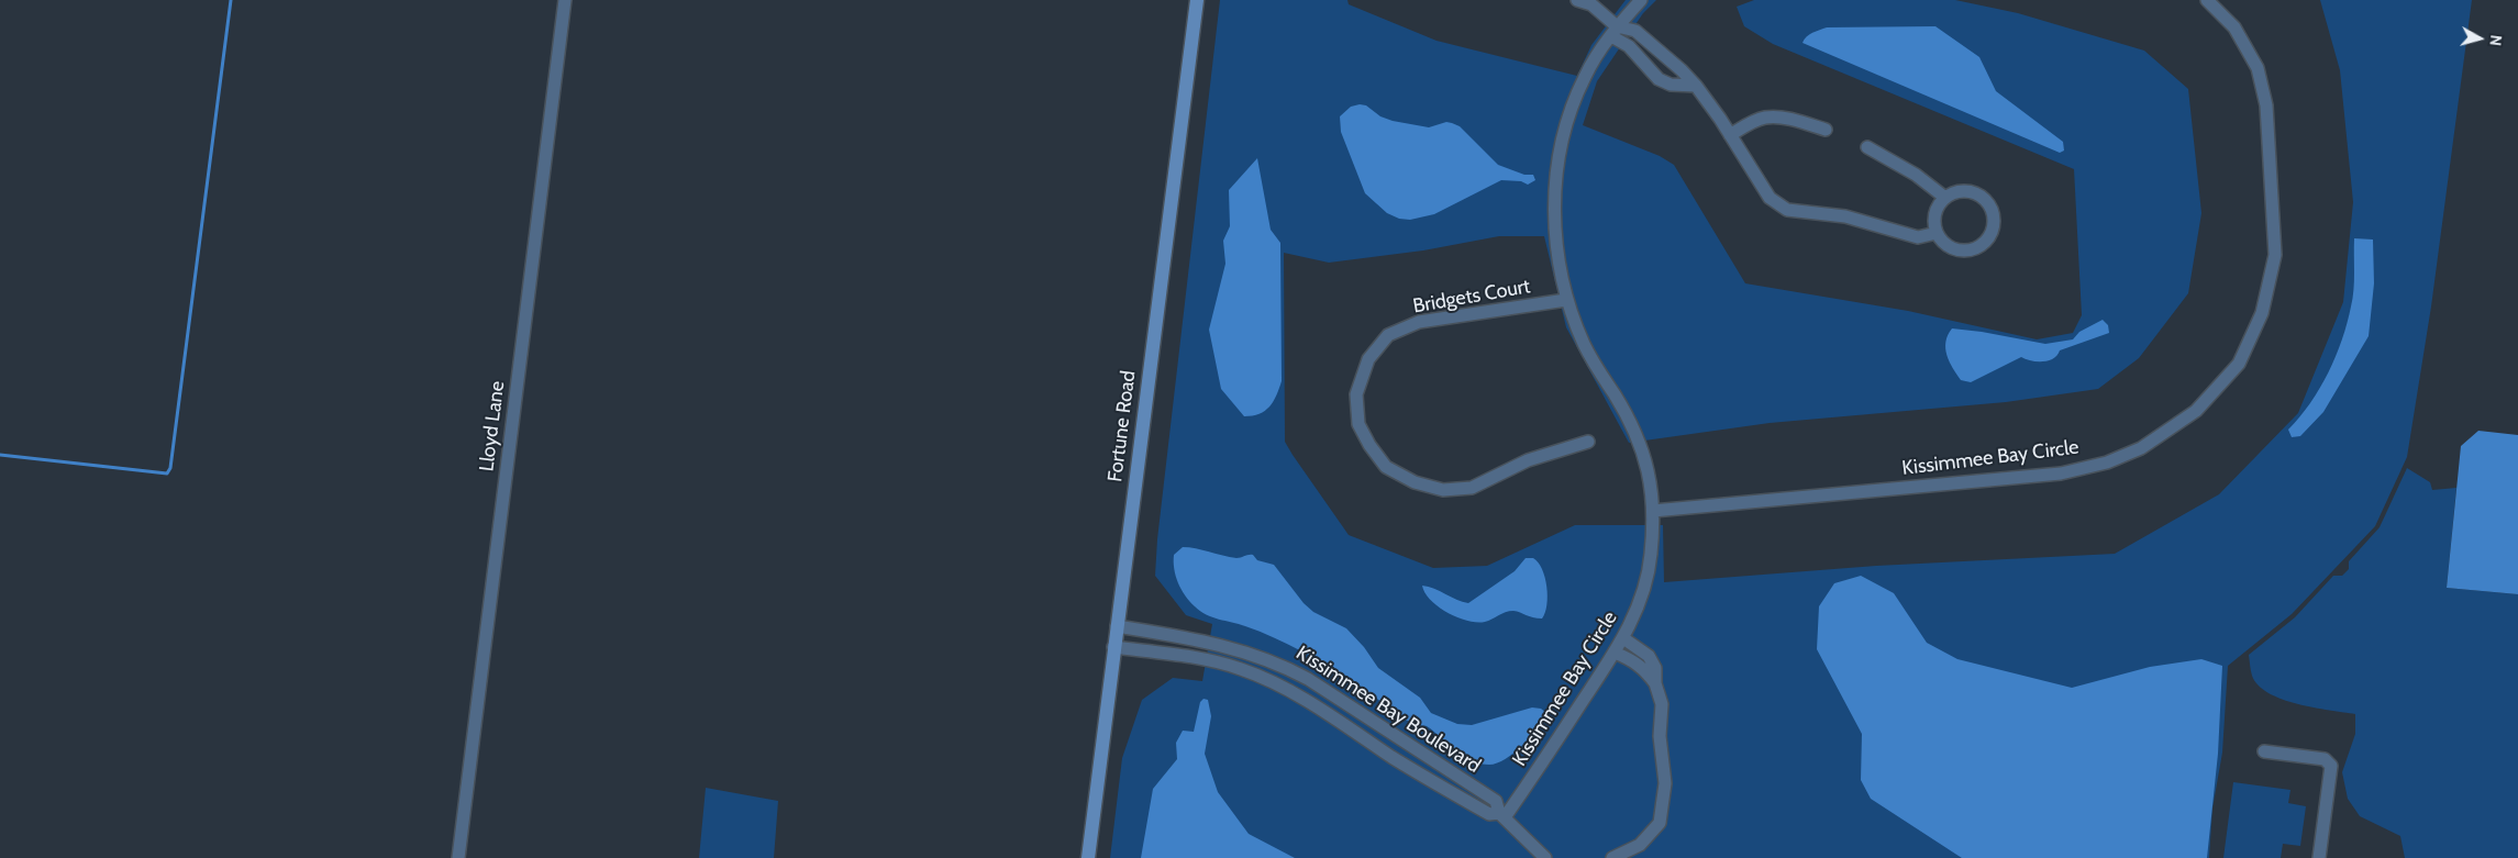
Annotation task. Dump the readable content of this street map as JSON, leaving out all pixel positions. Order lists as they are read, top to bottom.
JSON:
{
  "streets": {
    "street": [
      "Bridgets Court",
      "Lloyd Lane",
      "Fortune Road",
      "Kissimmee Bay Circle",
      "Kissimmee Bay Boulevard"
    ]
  },
  "crossings": [
    ["Bridgets Court", "Kissimmee Bay Circle"],
    ["Fortune Road", "Kissimmee Bay Boulevard"],
    ["Kissimmee Bay Circle", "Kissimmee Bay Boulevard"]
  ],
  "north": "right"
}
